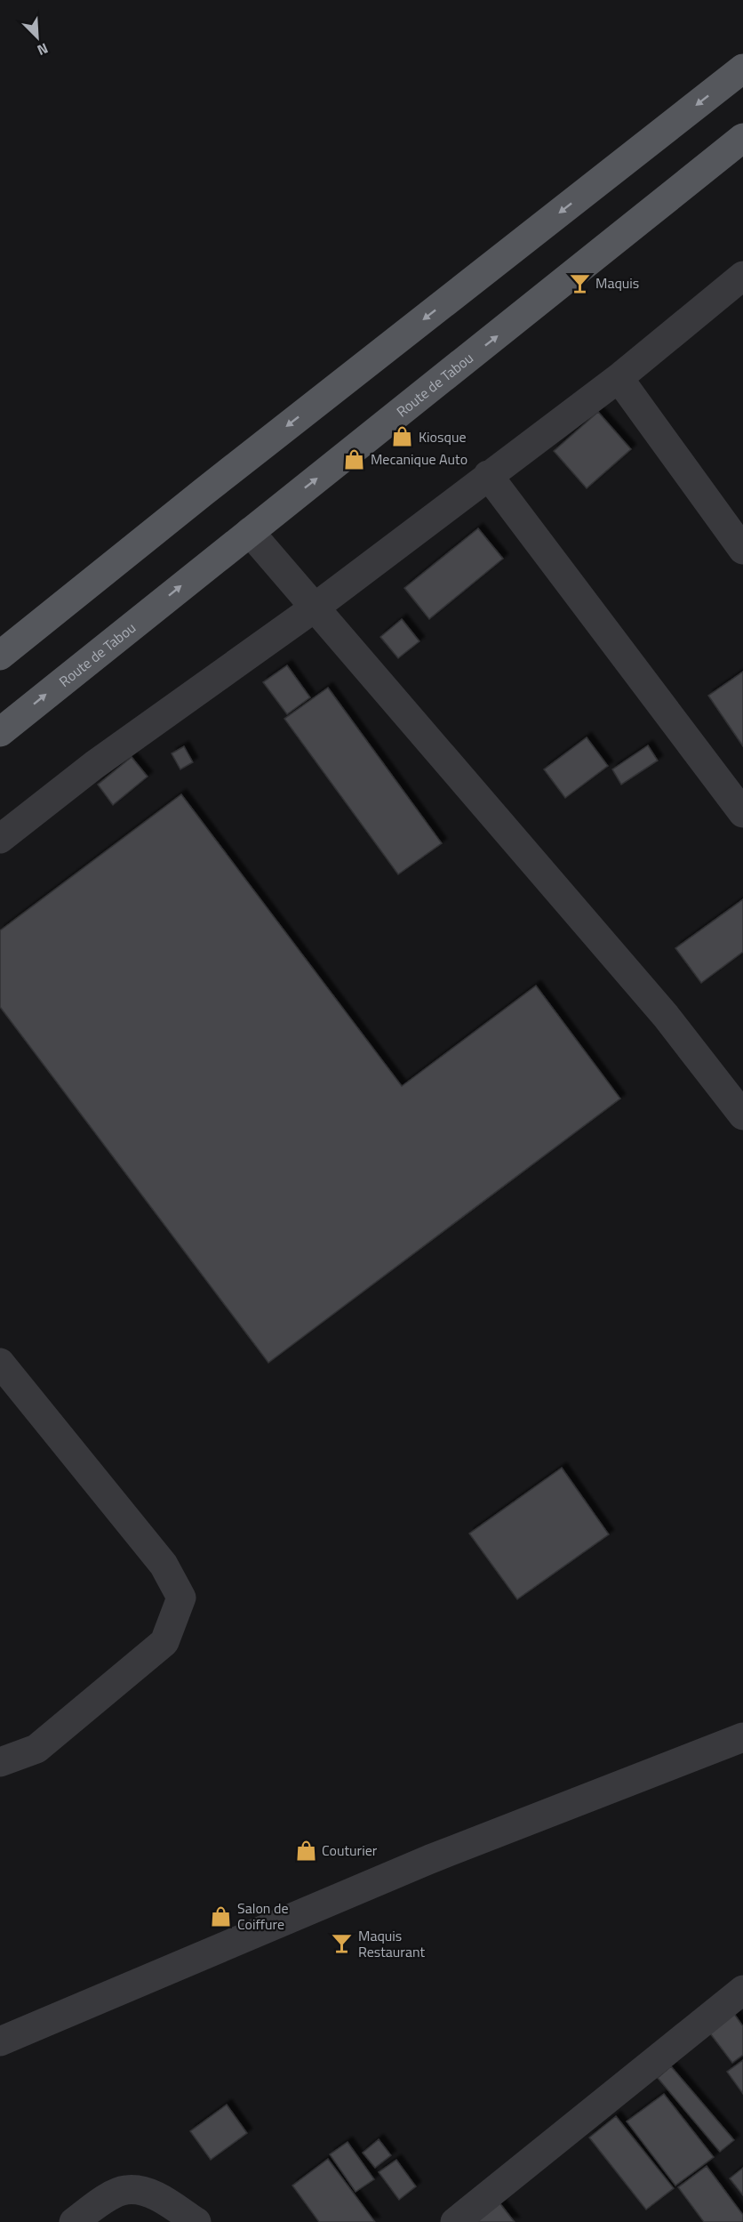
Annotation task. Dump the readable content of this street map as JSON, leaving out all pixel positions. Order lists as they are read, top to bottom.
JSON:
{
  "streets": {
    "main road": ["Route de Tabou"]
  },
  "places": {
    "bar": ["Maquis", "Maquis Restaurant"],
    "shop": [
      "Kiosque",
      "Mecanique Auto",
      "Couturier",
      "Salon de Coiffure"
    ]
  },
  "north": "bottom right"
}
